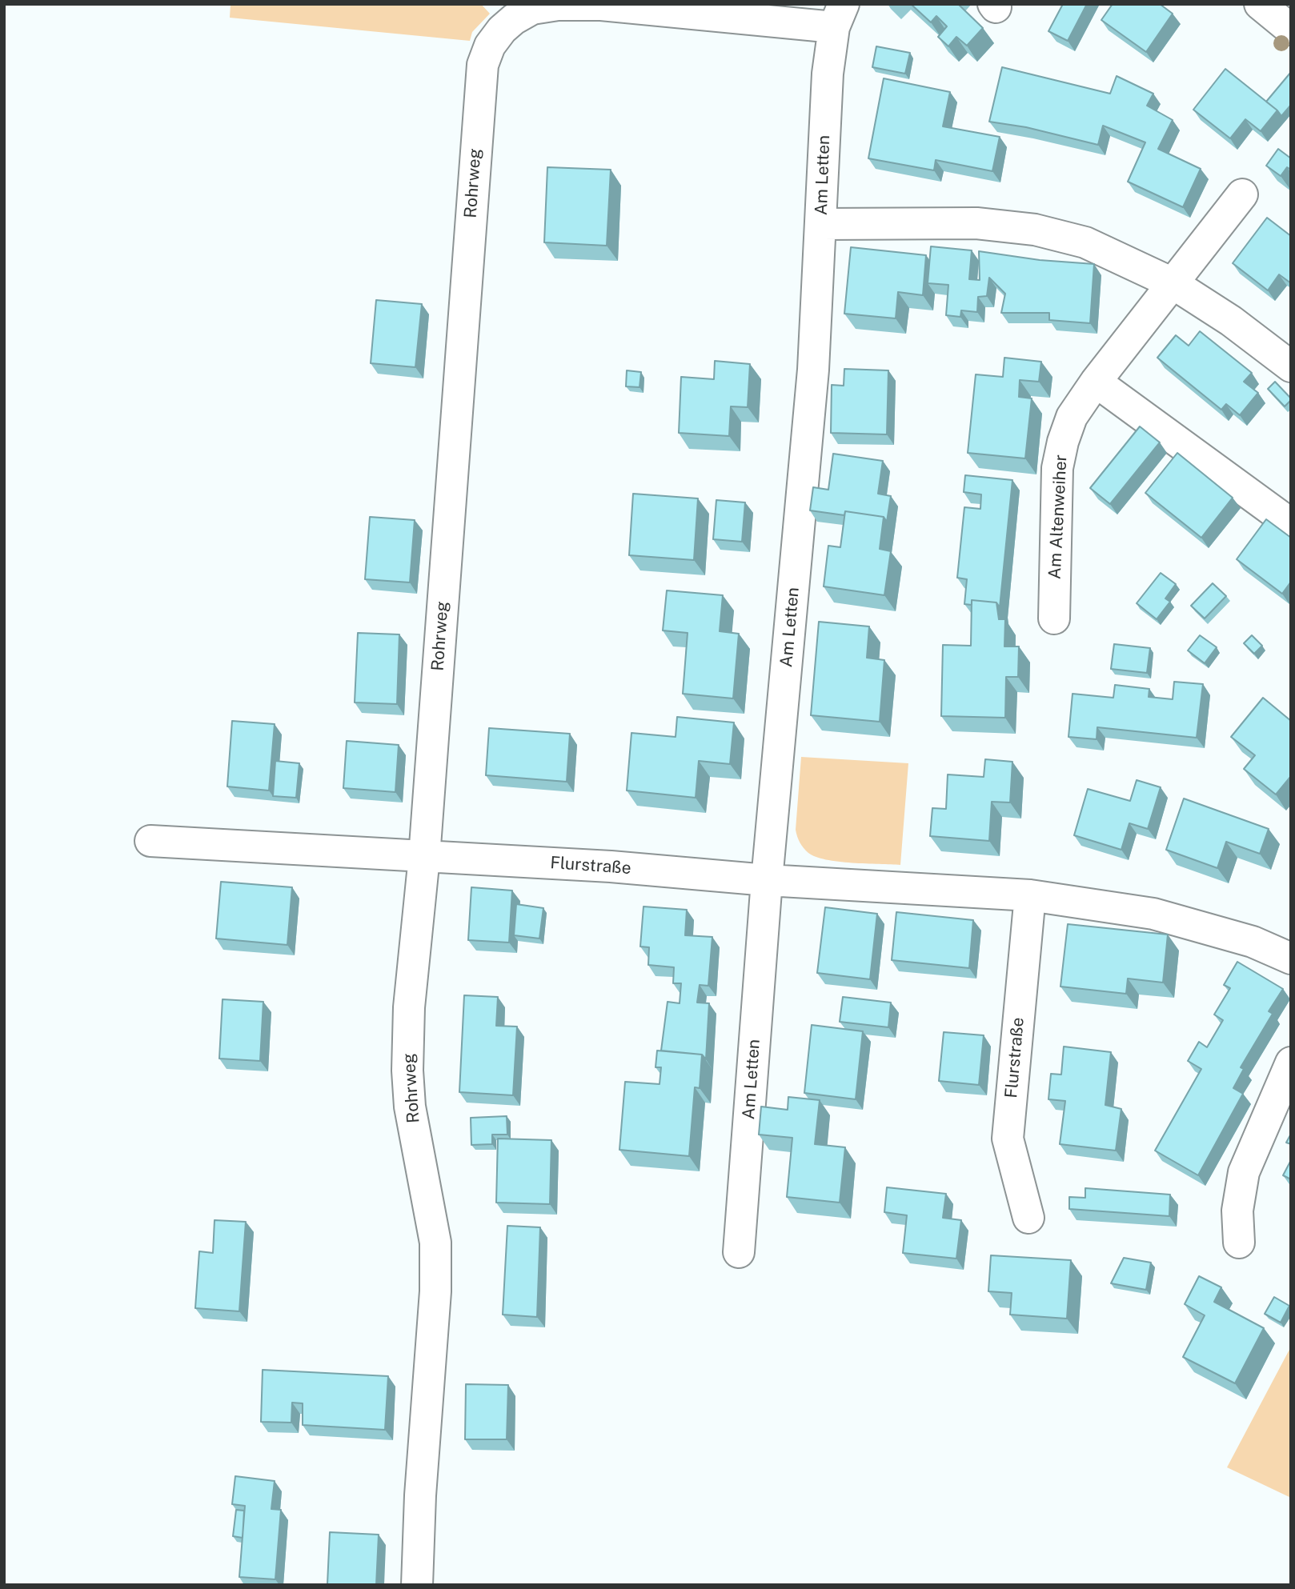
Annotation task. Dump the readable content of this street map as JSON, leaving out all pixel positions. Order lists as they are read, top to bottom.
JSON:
{
  "streets": {
    "street": [
      "Am Letten",
      "Rohrweg",
      "Am Altenweiher",
      "Flurstraße"
    ]
  },
  "crossings": [
    ["Am Letten", "Rohrweg"],
    ["Am Letten", "Flurstraße"],
    ["Rohrweg", "Flurstraße"]
  ]
}
